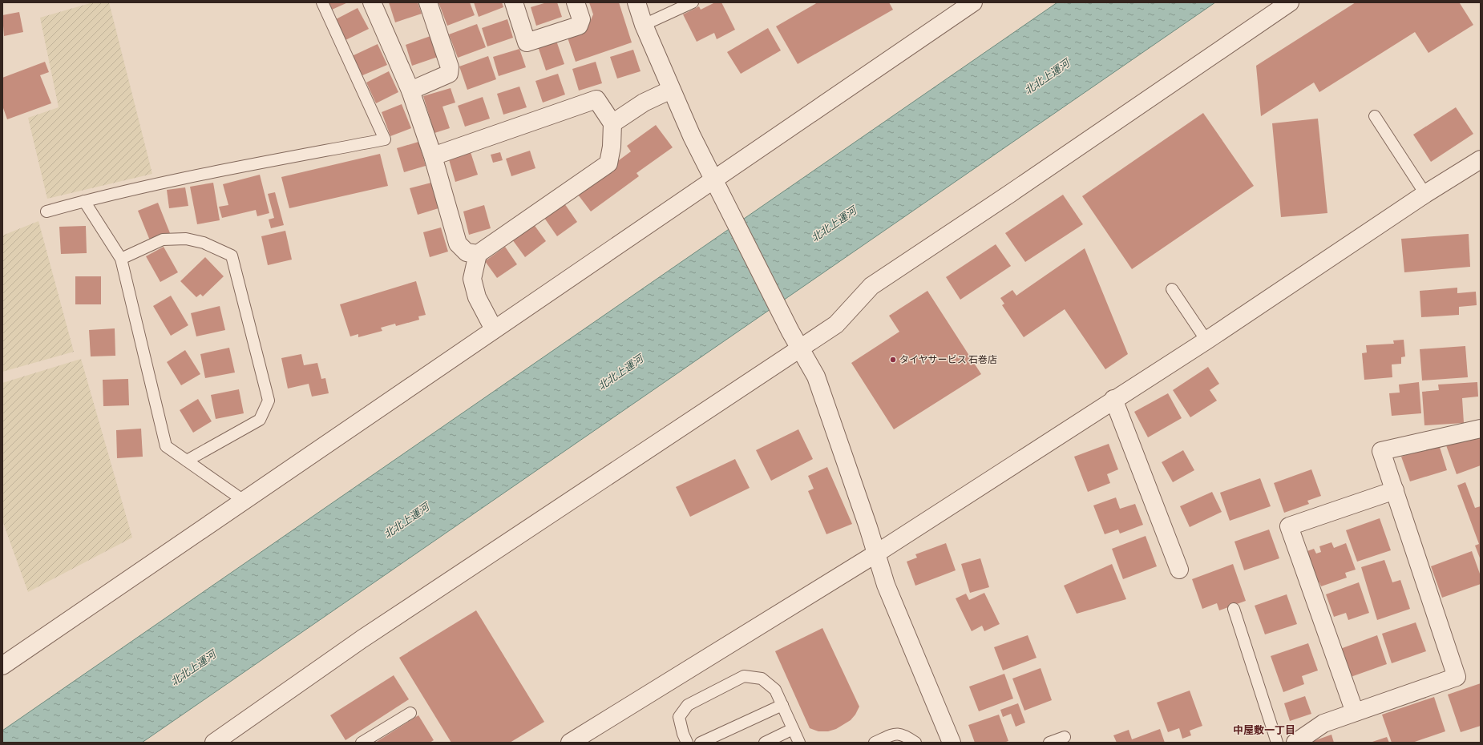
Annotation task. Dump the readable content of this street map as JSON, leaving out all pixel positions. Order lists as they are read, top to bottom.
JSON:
{
  "districts": ["中屋敷一丁目"],
  "water": ["北北上運河"],
  "places": ["タイヤサービス 石巻店"]
}
